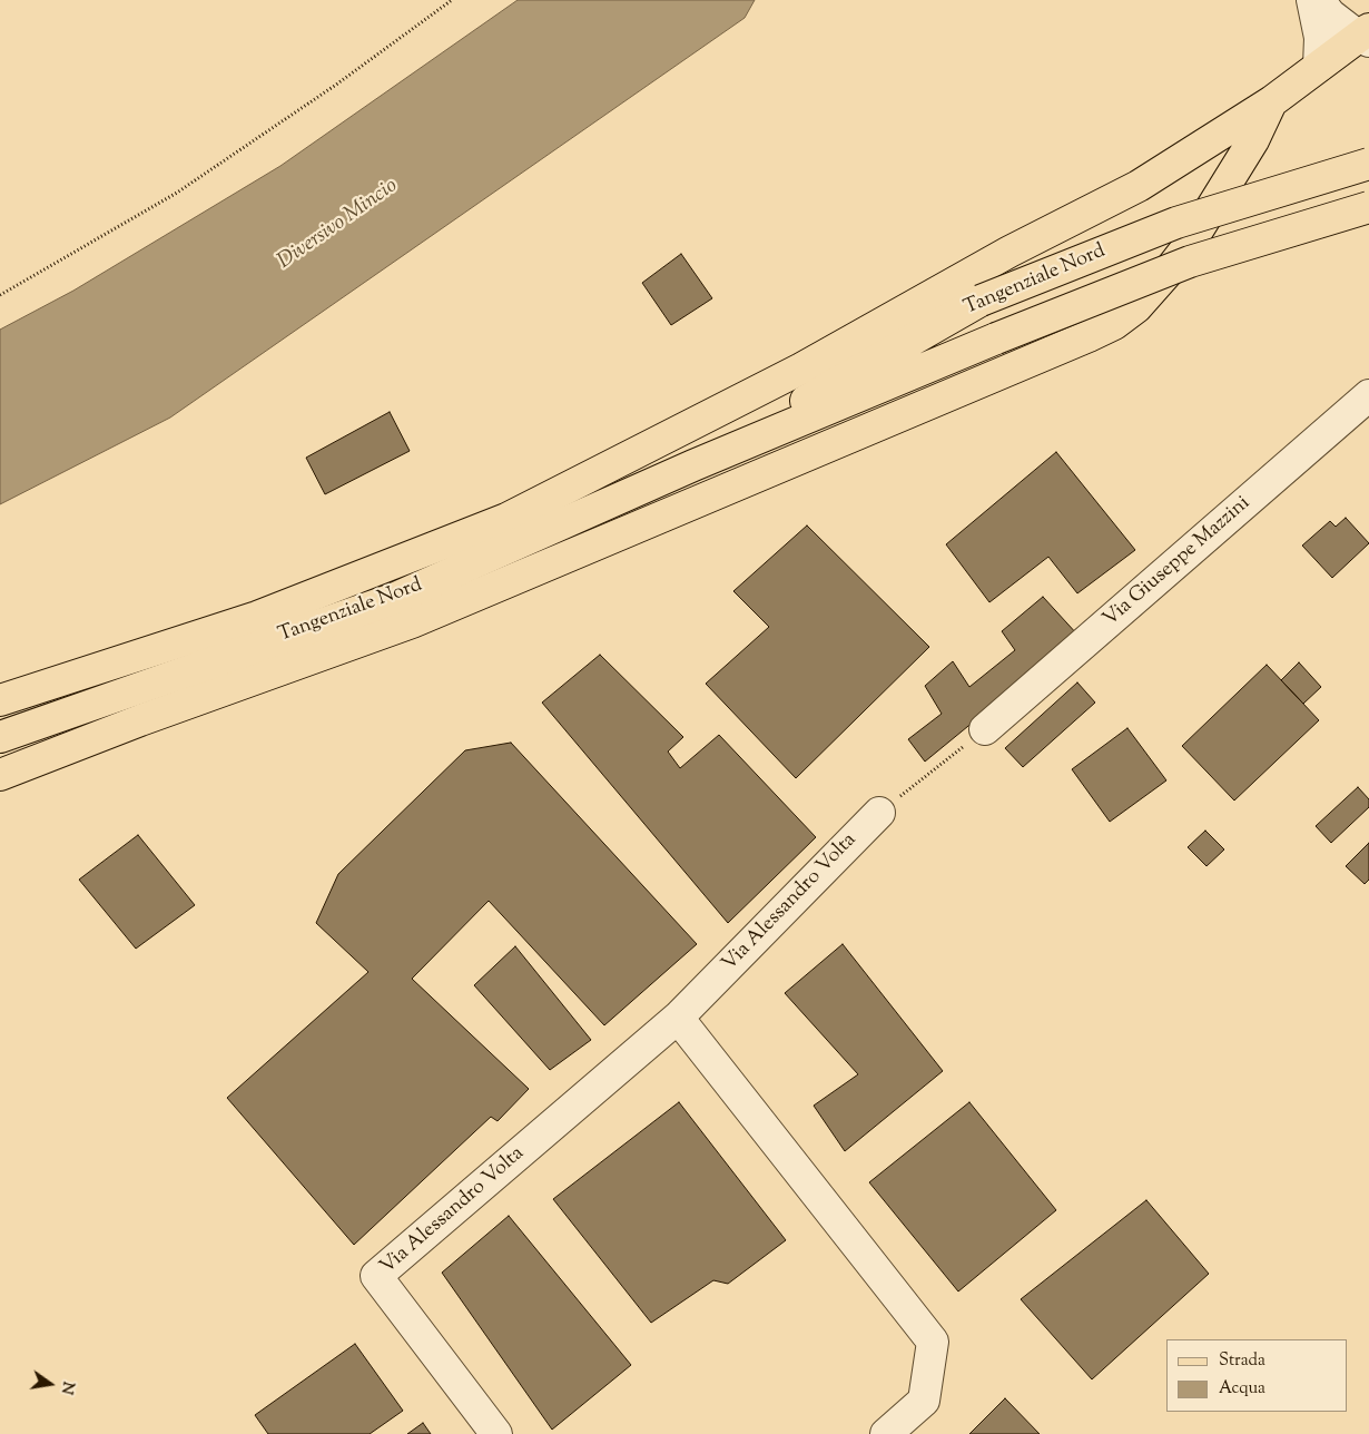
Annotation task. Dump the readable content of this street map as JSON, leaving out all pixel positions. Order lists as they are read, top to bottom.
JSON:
{
  "streets": {
    "main road": ["Tangenziale Nord"],
    "street": ["Via Giuseppe Mazzini", "Via Alessandro Volta"]
  },
  "water": ["Diversivo Mincio"],
  "legend": ["Strada", "Acqua"],
  "north": "right"
}
